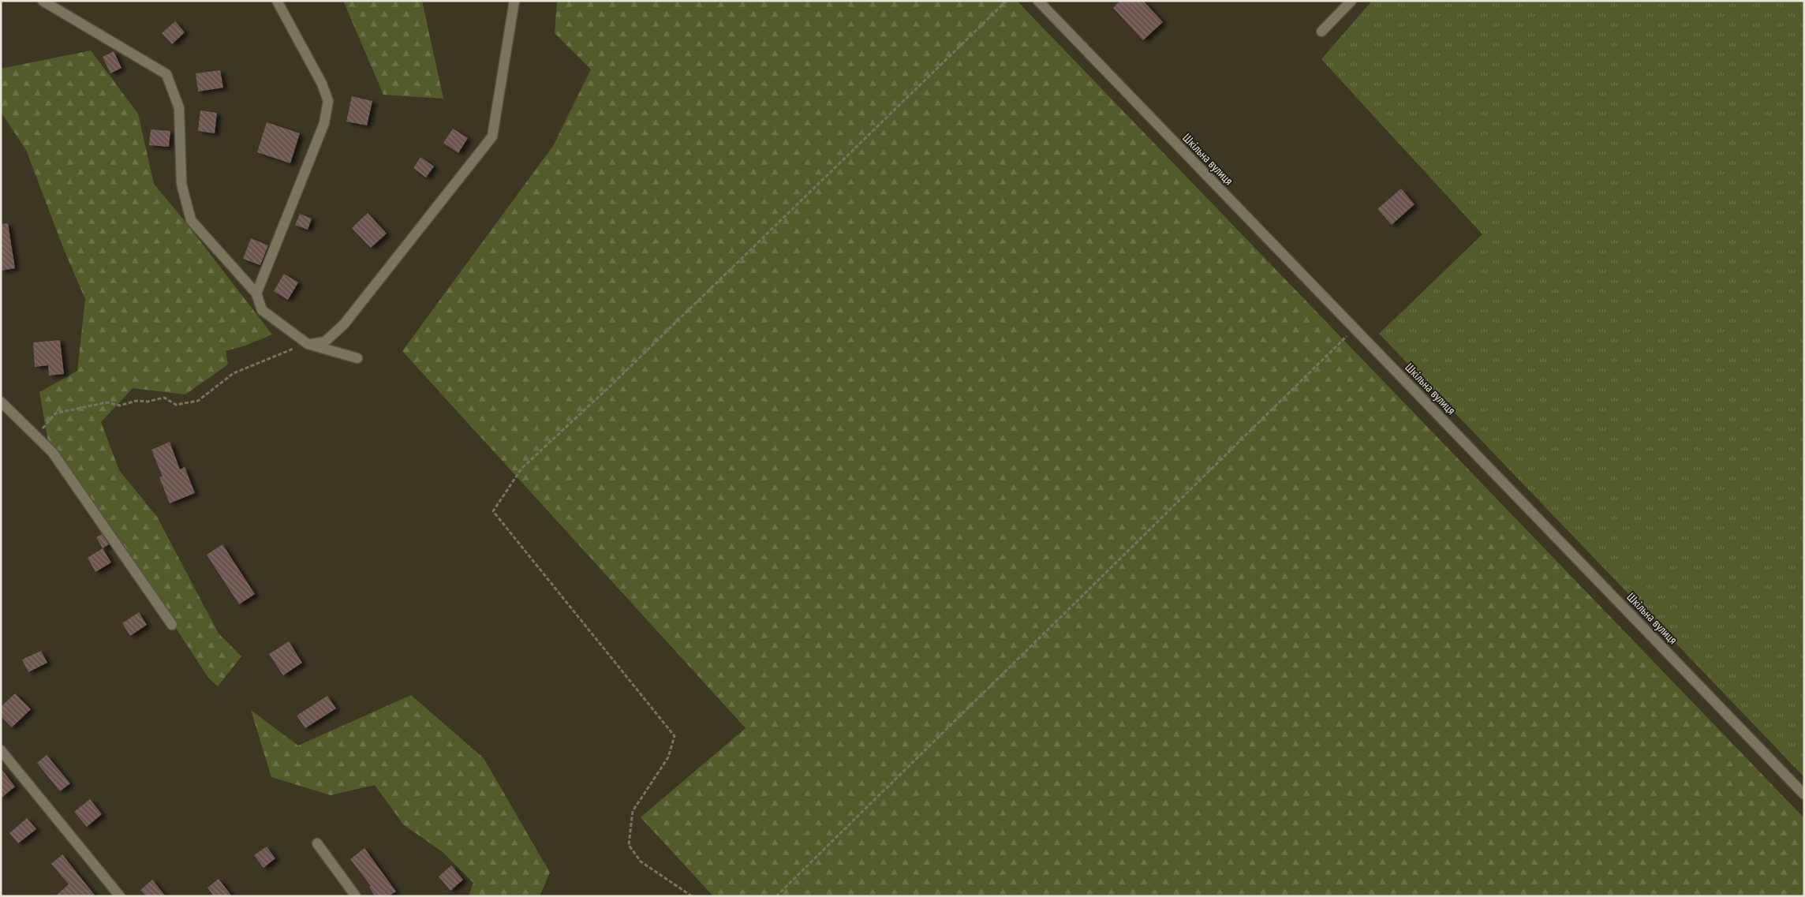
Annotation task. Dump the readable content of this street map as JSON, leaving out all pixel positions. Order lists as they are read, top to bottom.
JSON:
{
  "streets": {
    "street": ["Шкільна вулиця"]
  }
}
